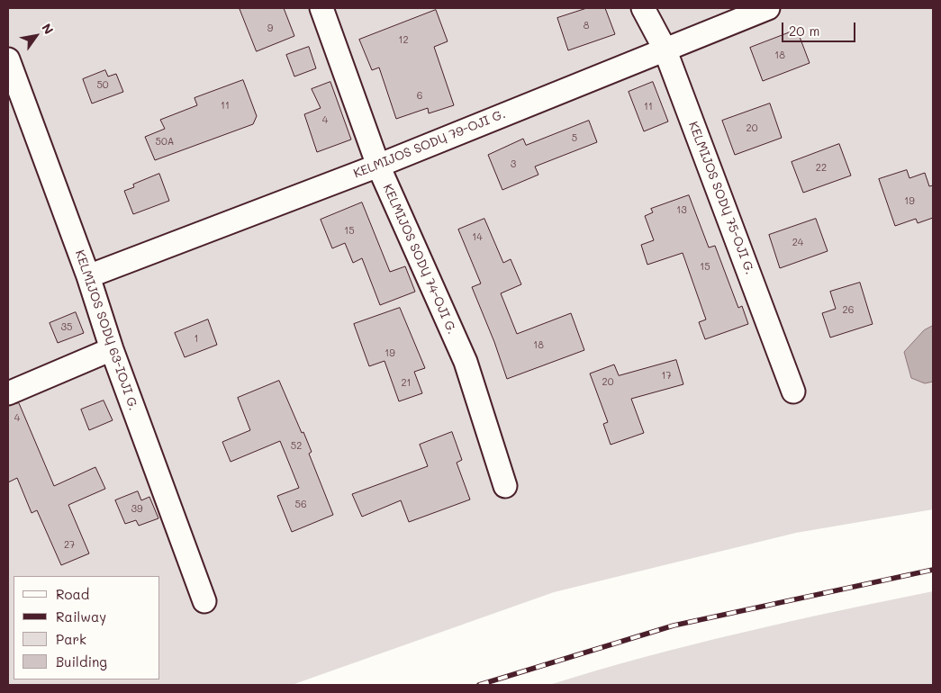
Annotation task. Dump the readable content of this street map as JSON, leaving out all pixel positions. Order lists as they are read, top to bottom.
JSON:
{
  "streets": {
    "street": [
      "KELMIJOS SODŲ 79-OJI G.",
      "KELMIJOS SODŲ 75-OJI G.",
      "KELMIJOS SODŲ 74-OJI G.",
      "KELMIJOS SODŲ 63-IOJI G."
    ]
  },
  "crossings": [
    ["KELMIJOS SODŲ 79-OJI G.", "KELMIJOS SODŲ 75-OJI G."],
    ["KELMIJOS SODŲ 79-OJI G.", "KELMIJOS SODŲ 74-OJI G."],
    ["KELMIJOS SODŲ 79-OJI G.", "KELMIJOS SODŲ 63-IOJI G."]
  ],
  "house_numbers": [
    "8",
    "9",
    "12",
    "18",
    "50",
    "6",
    "11",
    "11",
    "4",
    "20",
    "5",
    "50A",
    "3",
    "22",
    "19",
    "13",
    "15",
    "14",
    "24",
    "15",
    "26",
    "35",
    "1",
    "18",
    "19",
    "17",
    "20",
    "21",
    "4",
    "52",
    "56",
    "39",
    "27"
  ],
  "legend": [
    "Road",
    "Railway",
    "Park",
    "Building"
  ],
  "scale_bar": "20 m",
  "north": "top right"
}
